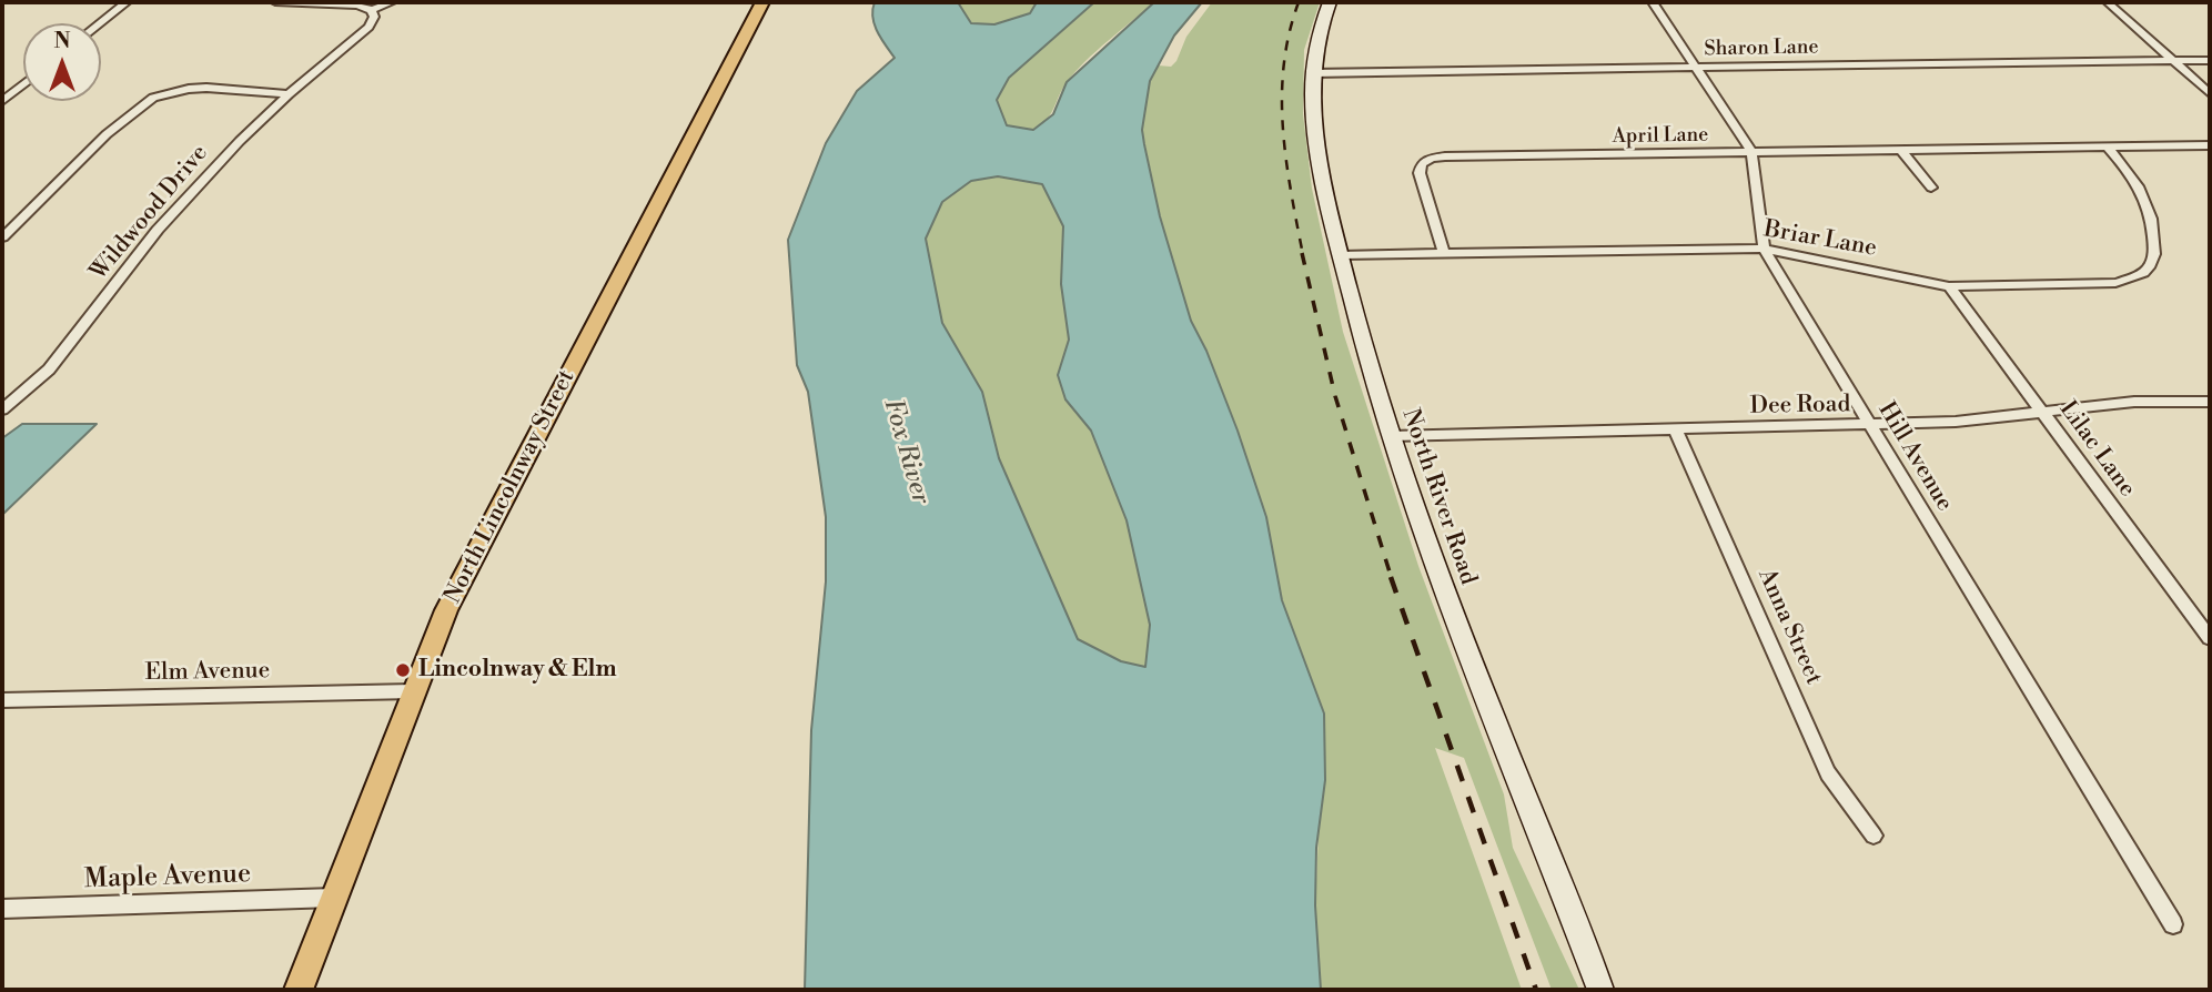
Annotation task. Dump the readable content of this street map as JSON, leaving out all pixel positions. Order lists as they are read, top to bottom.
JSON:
{
  "streets": {
    "main road": ["North Lincolnway Street", "North River Road"],
    "street": [
      "Sharon Lane",
      "April Lane",
      "Wildwood Drive",
      "Briar Lane",
      "Dee Road",
      "Lilac Lane",
      "Hill Avenue",
      "Anna Street",
      "Elm Avenue",
      "Maple Avenue"
    ]
  },
  "crossings": [
    ["Sharon Lane", "Hill Avenue"],
    ["Sharon Lane", "North River Road"],
    ["April Lane", "Briar Lane"],
    ["April Lane", "Hill Avenue"],
    ["Briar Lane", "Lilac Lane"],
    ["Briar Lane", "Hill Avenue"],
    ["Briar Lane", "North River Road"],
    ["Dee Road", "Lilac Lane"],
    ["Dee Road", "Hill Avenue"],
    ["Dee Road", "North River Road"],
    ["Dee Road", "Anna Street"],
    ["North Lincolnway Street", "Elm Avenue"],
    ["North Lincolnway Street", "Maple Avenue"]
  ],
  "water": ["Fox River"],
  "places": ["Lincolnway & Elm"],
  "north": "top"
}
